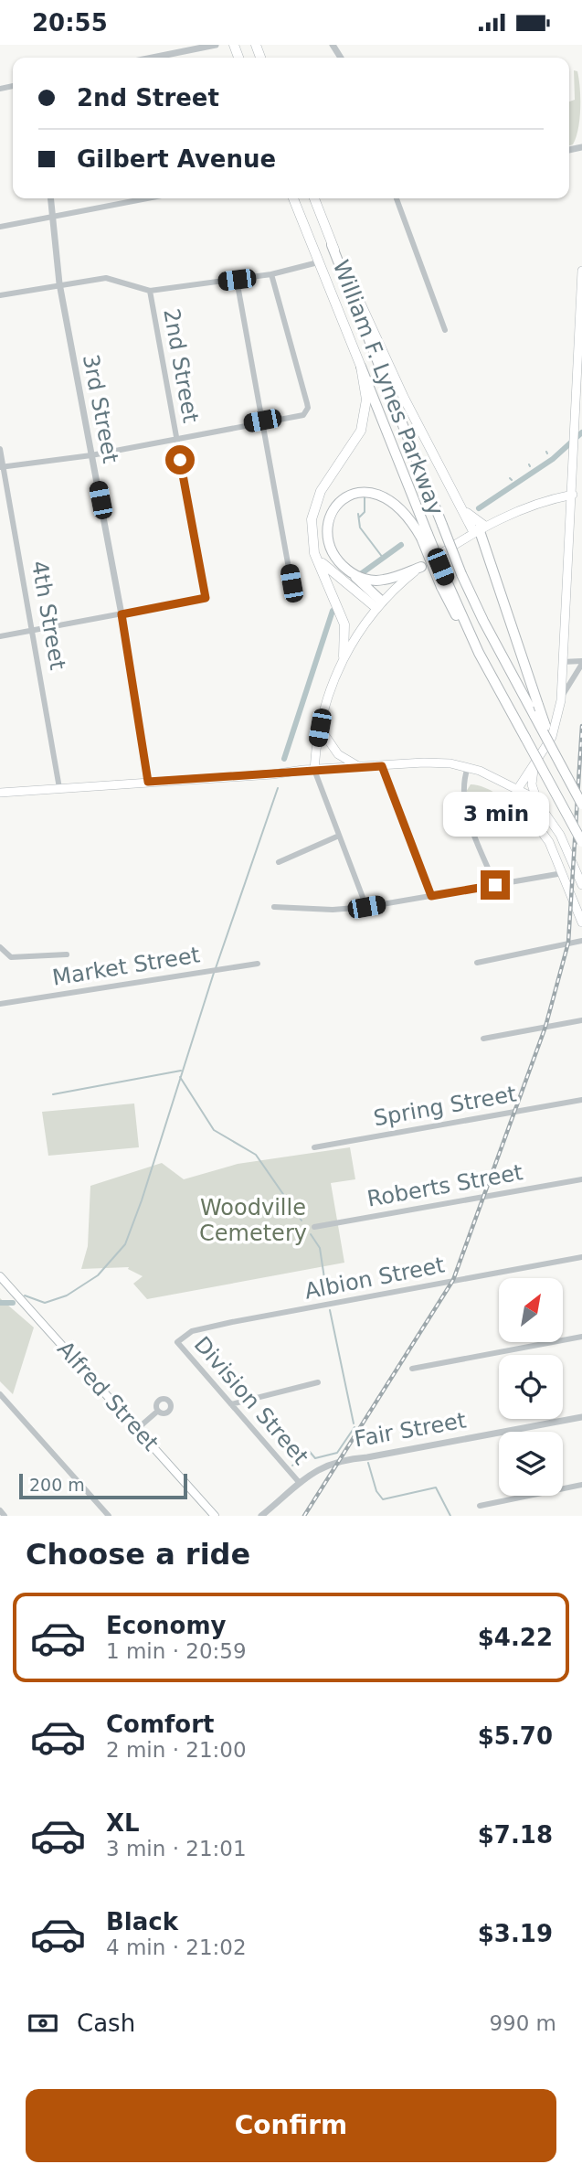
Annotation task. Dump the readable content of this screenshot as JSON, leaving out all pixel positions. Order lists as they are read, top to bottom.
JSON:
{
  "streets": {
    "highway": ["William F. Lynes Parkway"],
    "main road": ["Alfred Street"],
    "street": [
      "2nd Street",
      "3rd Street",
      "4th Street",
      "Market Street",
      "Spring Street",
      "Roberts Street",
      "Albion Street",
      "Division Street",
      "Fair Street"
    ]
  },
  "crossings": [
    ["2nd Street", "3rd Street"],
    ["Albion Street", "Division Street"],
    ["Division Street", "Fair Street"]
  ],
  "parks": ["Woodville Cemetery"],
  "scale_bar": "200 m",
  "north": "top right",
  "page": {
    "status": "20:55",
    "banner": ["2nd Street", "Gilbert Avenue"],
    "bubble": "3 min",
    "scale": "200 m",
    "heading": "Choose a ride",
    "list": [
      {
        "name": "Economy",
        "note": "1 min · 20:59",
        "value": "$4.22"
      },
      {
        "name": "Comfort",
        "note": "2 min · 21:00",
        "value": "$5.70"
      },
      {
        "name": "XL",
        "note": "3 min · 21:01",
        "value": "$7.18"
      },
      {
        "name": "Black",
        "note": "4 min · 21:02",
        "value": "$3.19"
      }
    ],
    "pay": ["Cash", "990 m"],
    "buttons": "Confirm"
  }
}
